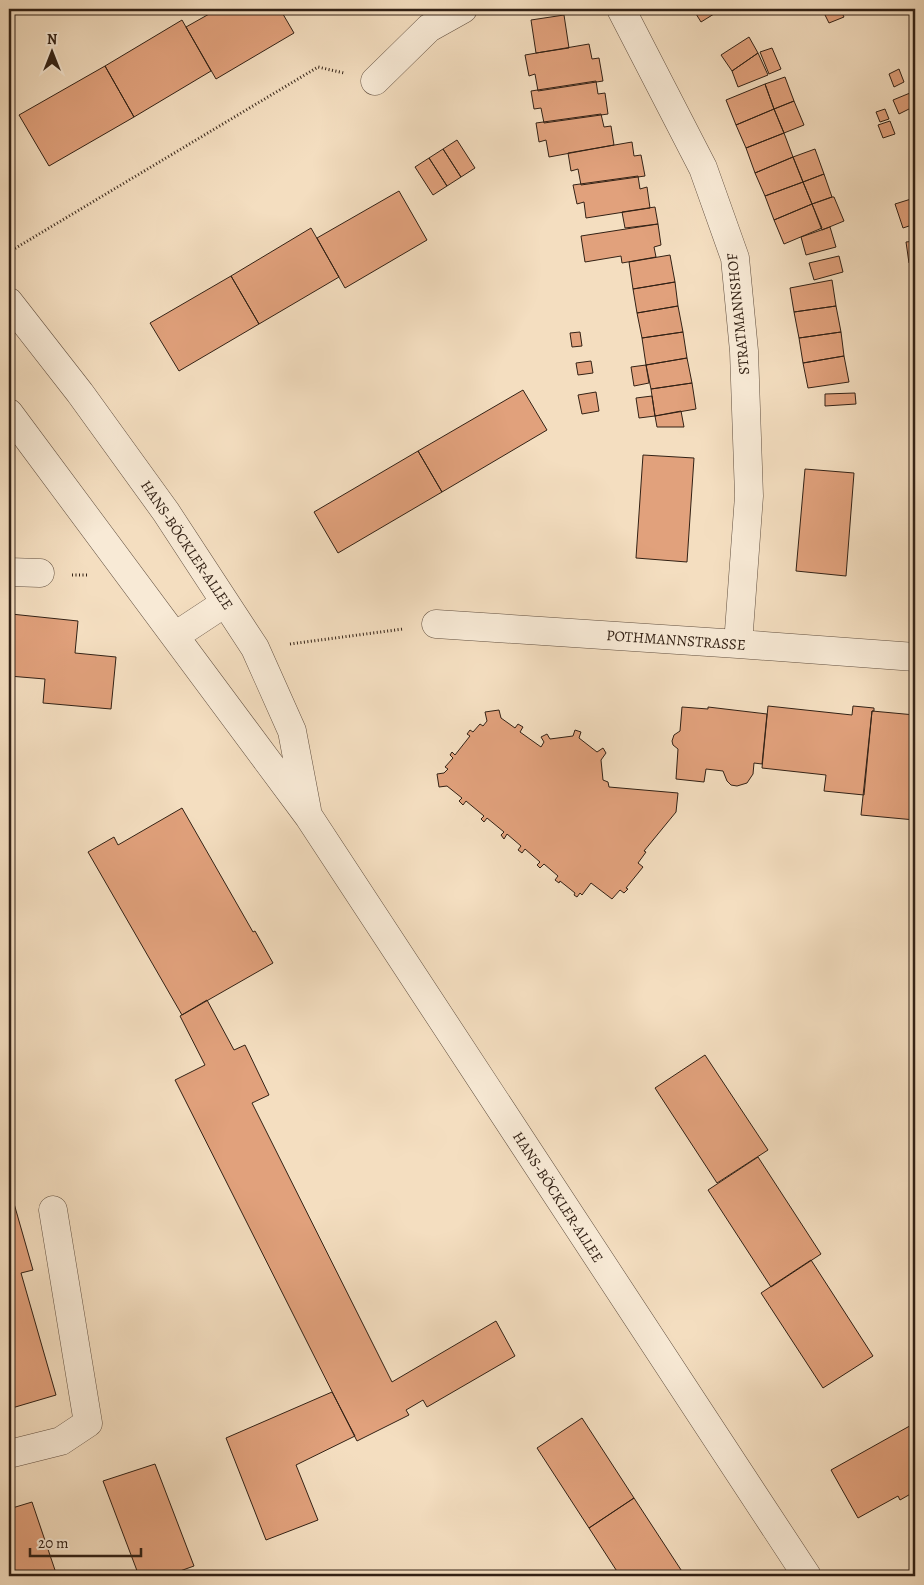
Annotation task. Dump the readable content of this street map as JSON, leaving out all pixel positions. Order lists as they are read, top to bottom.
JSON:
{
  "streets": {
    "street": ["STRATMANNSHOF", "HANS-BÖCKLER-ALLEE", "POTHMANNSTRASSE"]
  },
  "crossings": [
    ["STRATMANNSHOF", "POTHMANNSTRASSE"]
  ],
  "scale_bar": "20 m",
  "north": "top"
}
